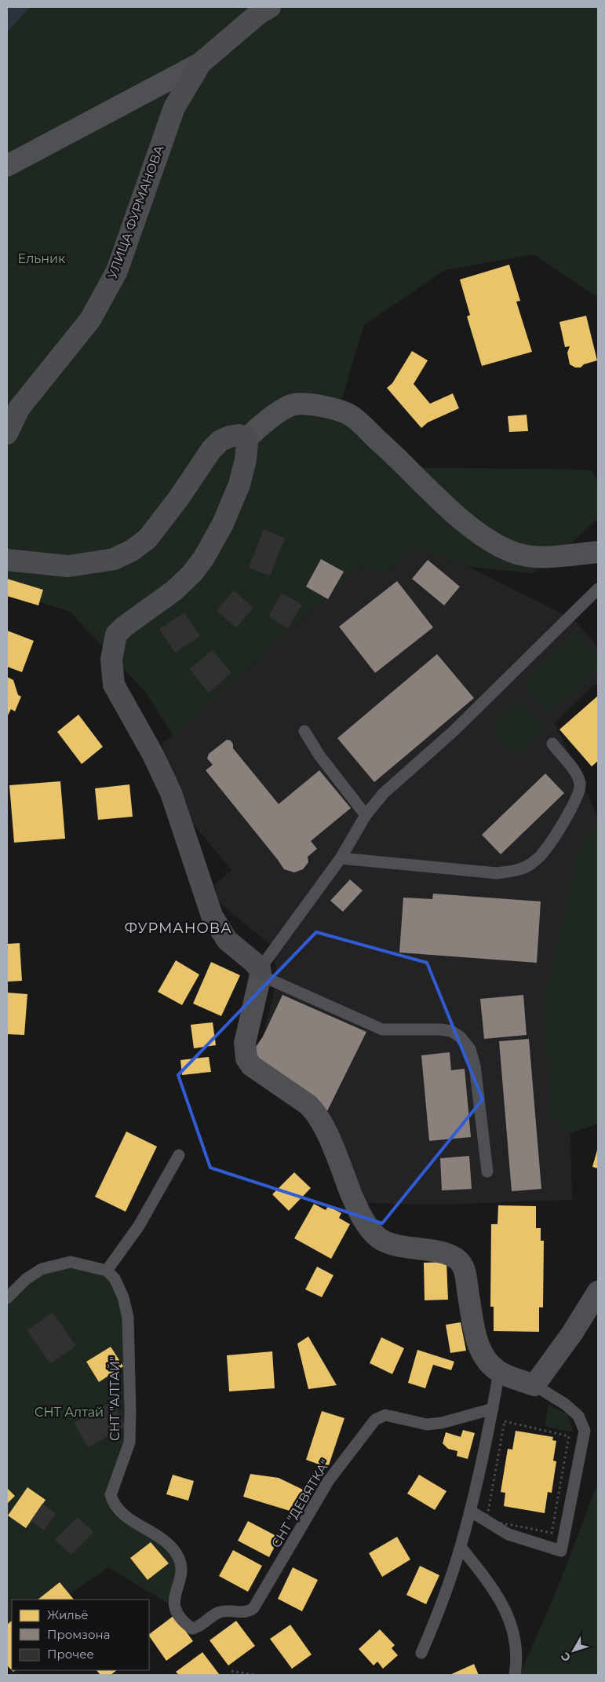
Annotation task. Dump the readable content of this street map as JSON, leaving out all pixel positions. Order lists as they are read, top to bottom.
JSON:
{
  "streets": {
    "street": ["УЛИЦА ФУРМАНОВА"],
    "lane": ["СНТ \"АЛТАЙ\"", "СНТ \"ДЕВЯТКА\""]
  },
  "crossings": [
    ["СНТ \"АЛТАЙ\"", "СНТ \"ДЕВЯТКА\""]
  ],
  "districts": ["ФУРМАНОВА"],
  "parks": ["Ельник", "СНТ Алтай"],
  "legend": ["Жильё", "Промзона", "Прочее"],
  "north": "bottom left"
}
